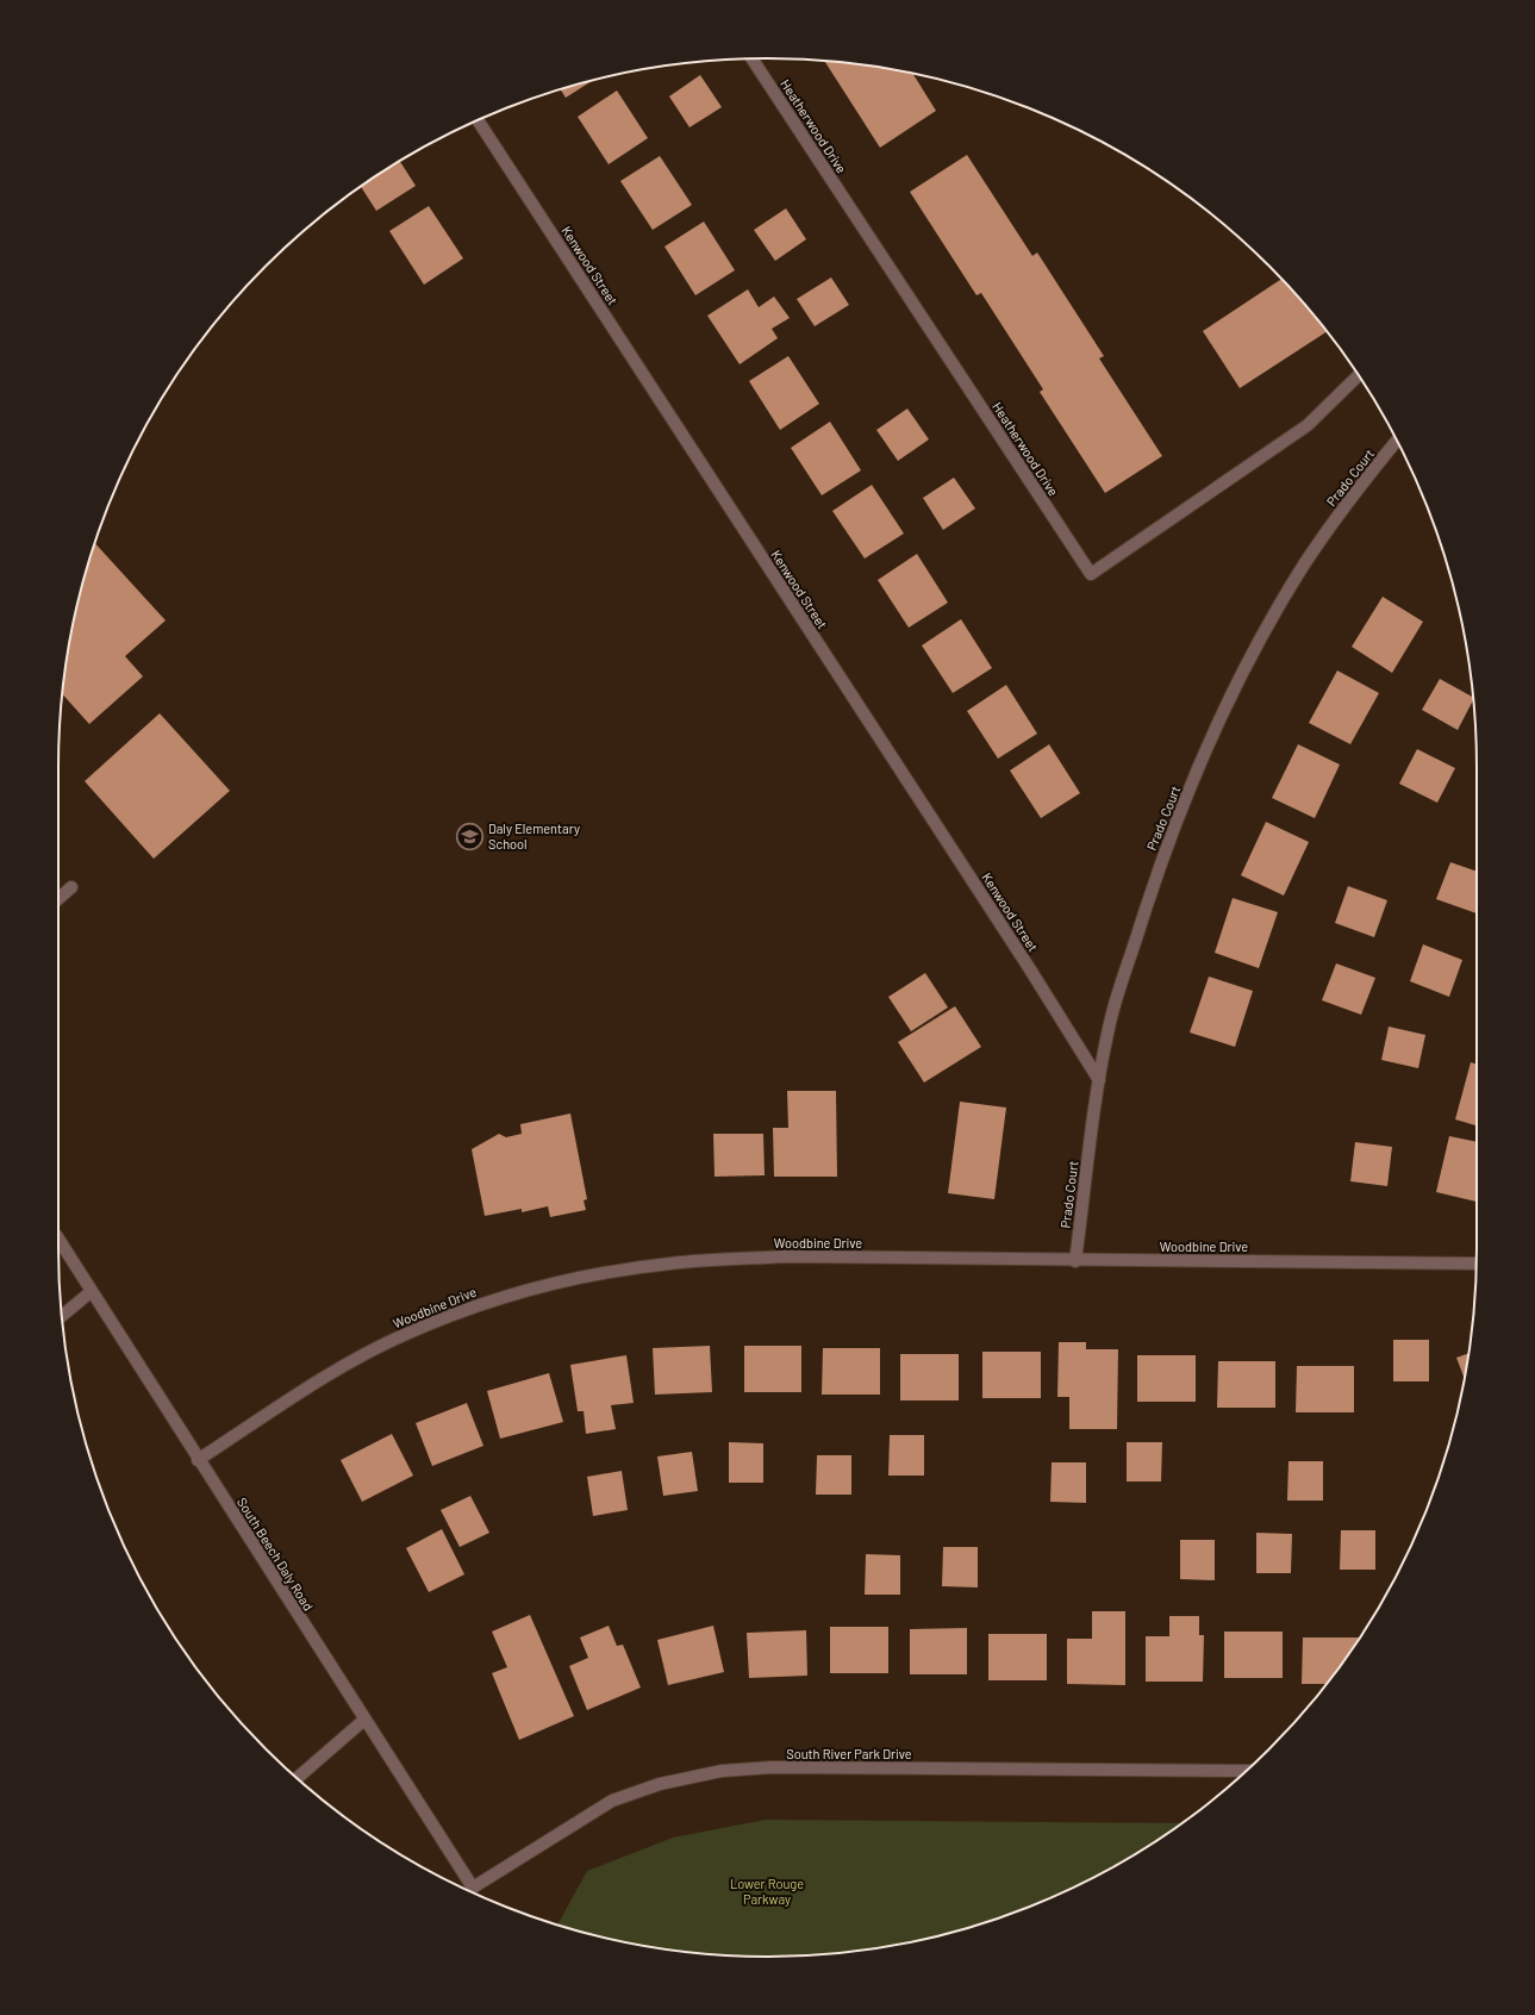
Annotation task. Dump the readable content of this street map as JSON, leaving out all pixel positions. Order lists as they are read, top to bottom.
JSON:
{
  "streets": {
    "street": [
      "Heatherwood Drive",
      "Kenwood Street",
      "Prado Court",
      "Woodbine Drive",
      "South Beech Daly Road",
      "South River Park Drive"
    ]
  },
  "crossings": [
    ["Kenwood Street", "Prado Court"],
    ["Prado Court", "Woodbine Drive"],
    ["Woodbine Drive", "South Beech Daly Road"],
    ["South Beech Daly Road", "South River Park Drive"]
  ],
  "parks": ["Lower Rouge Parkway"],
  "places": {
    "school or university": ["Daly Elementary School"]
  }
}
